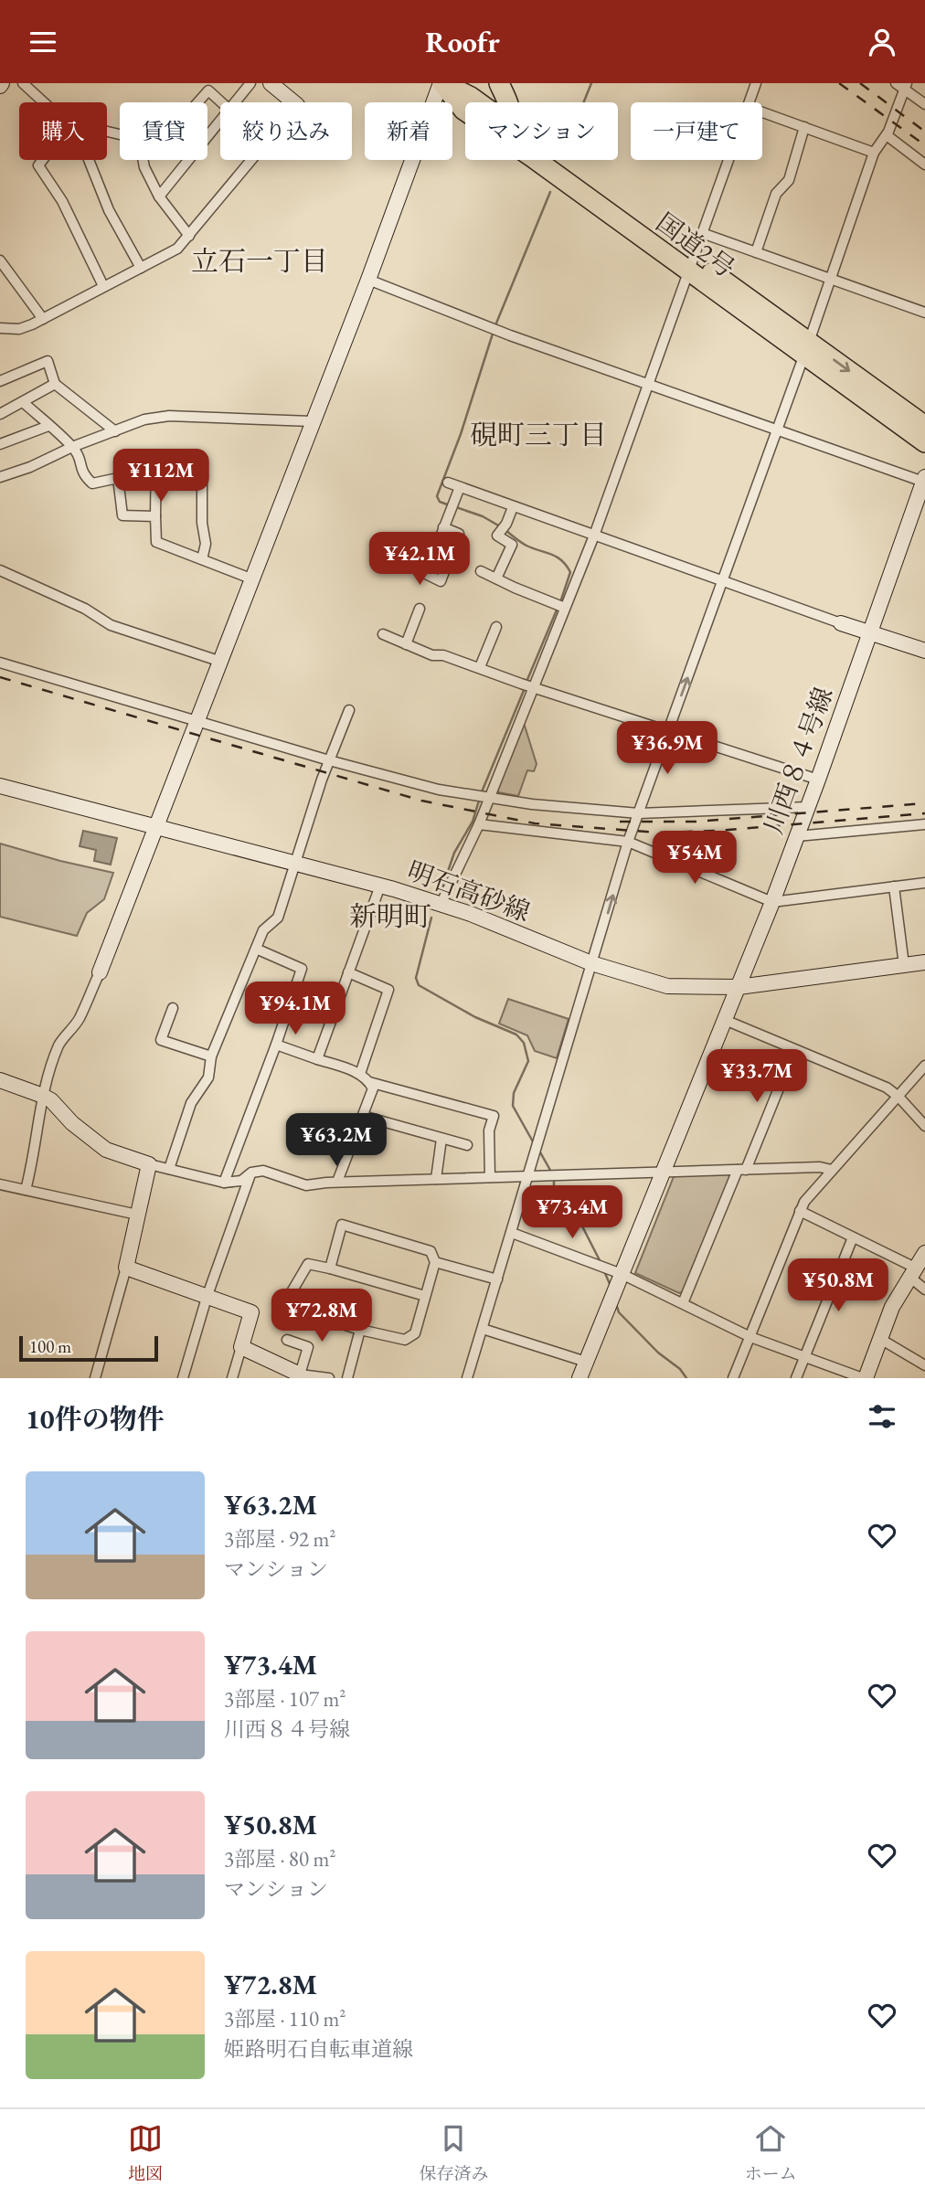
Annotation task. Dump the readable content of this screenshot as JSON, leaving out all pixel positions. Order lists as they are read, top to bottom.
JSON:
{
  "streets": {
    "highway": ["国道2号"],
    "street": ["川西８４号線", "明石高砂線"]
  },
  "crossings": [
    ["川西８４号線", "明石高砂線"]
  ],
  "districts": ["立石一丁目", "硯町三丁目", "新明町"],
  "scale_bar": "100 m",
  "page": {
    "header": "Roofr",
    "chip": [
      "購入",
      "賃貸",
      "絞り込み",
      "新着",
      "マンション",
      "一戸建て"
    ],
    "price": [
      "¥112M",
      "¥42.1M",
      "¥36.9M",
      "¥54M",
      "¥94.1M",
      "¥33.7M",
      "¥63.2M",
      "¥73.4M",
      "¥50.8M",
      "¥72.8M"
    ],
    "scale": "100 m",
    "heading": "10件の物件",
    "list": [
      {
        "name": "¥63.2M",
        "note": "3部屋 · 92 m² · マンション"
      },
      {
        "name": "¥73.4M",
        "note": "3部屋 · 107 m² · 川西８４号線"
      },
      {
        "name": "¥50.8M",
        "note": "3部屋 · 80 m² · マンション"
      },
      {
        "name": "¥72.8M",
        "note": "3部屋 · 110 m² · 姫路明石自転車道線"
      }
    ],
    "tabs": ["地図", "保存済み", "ホーム"]
  }
}
